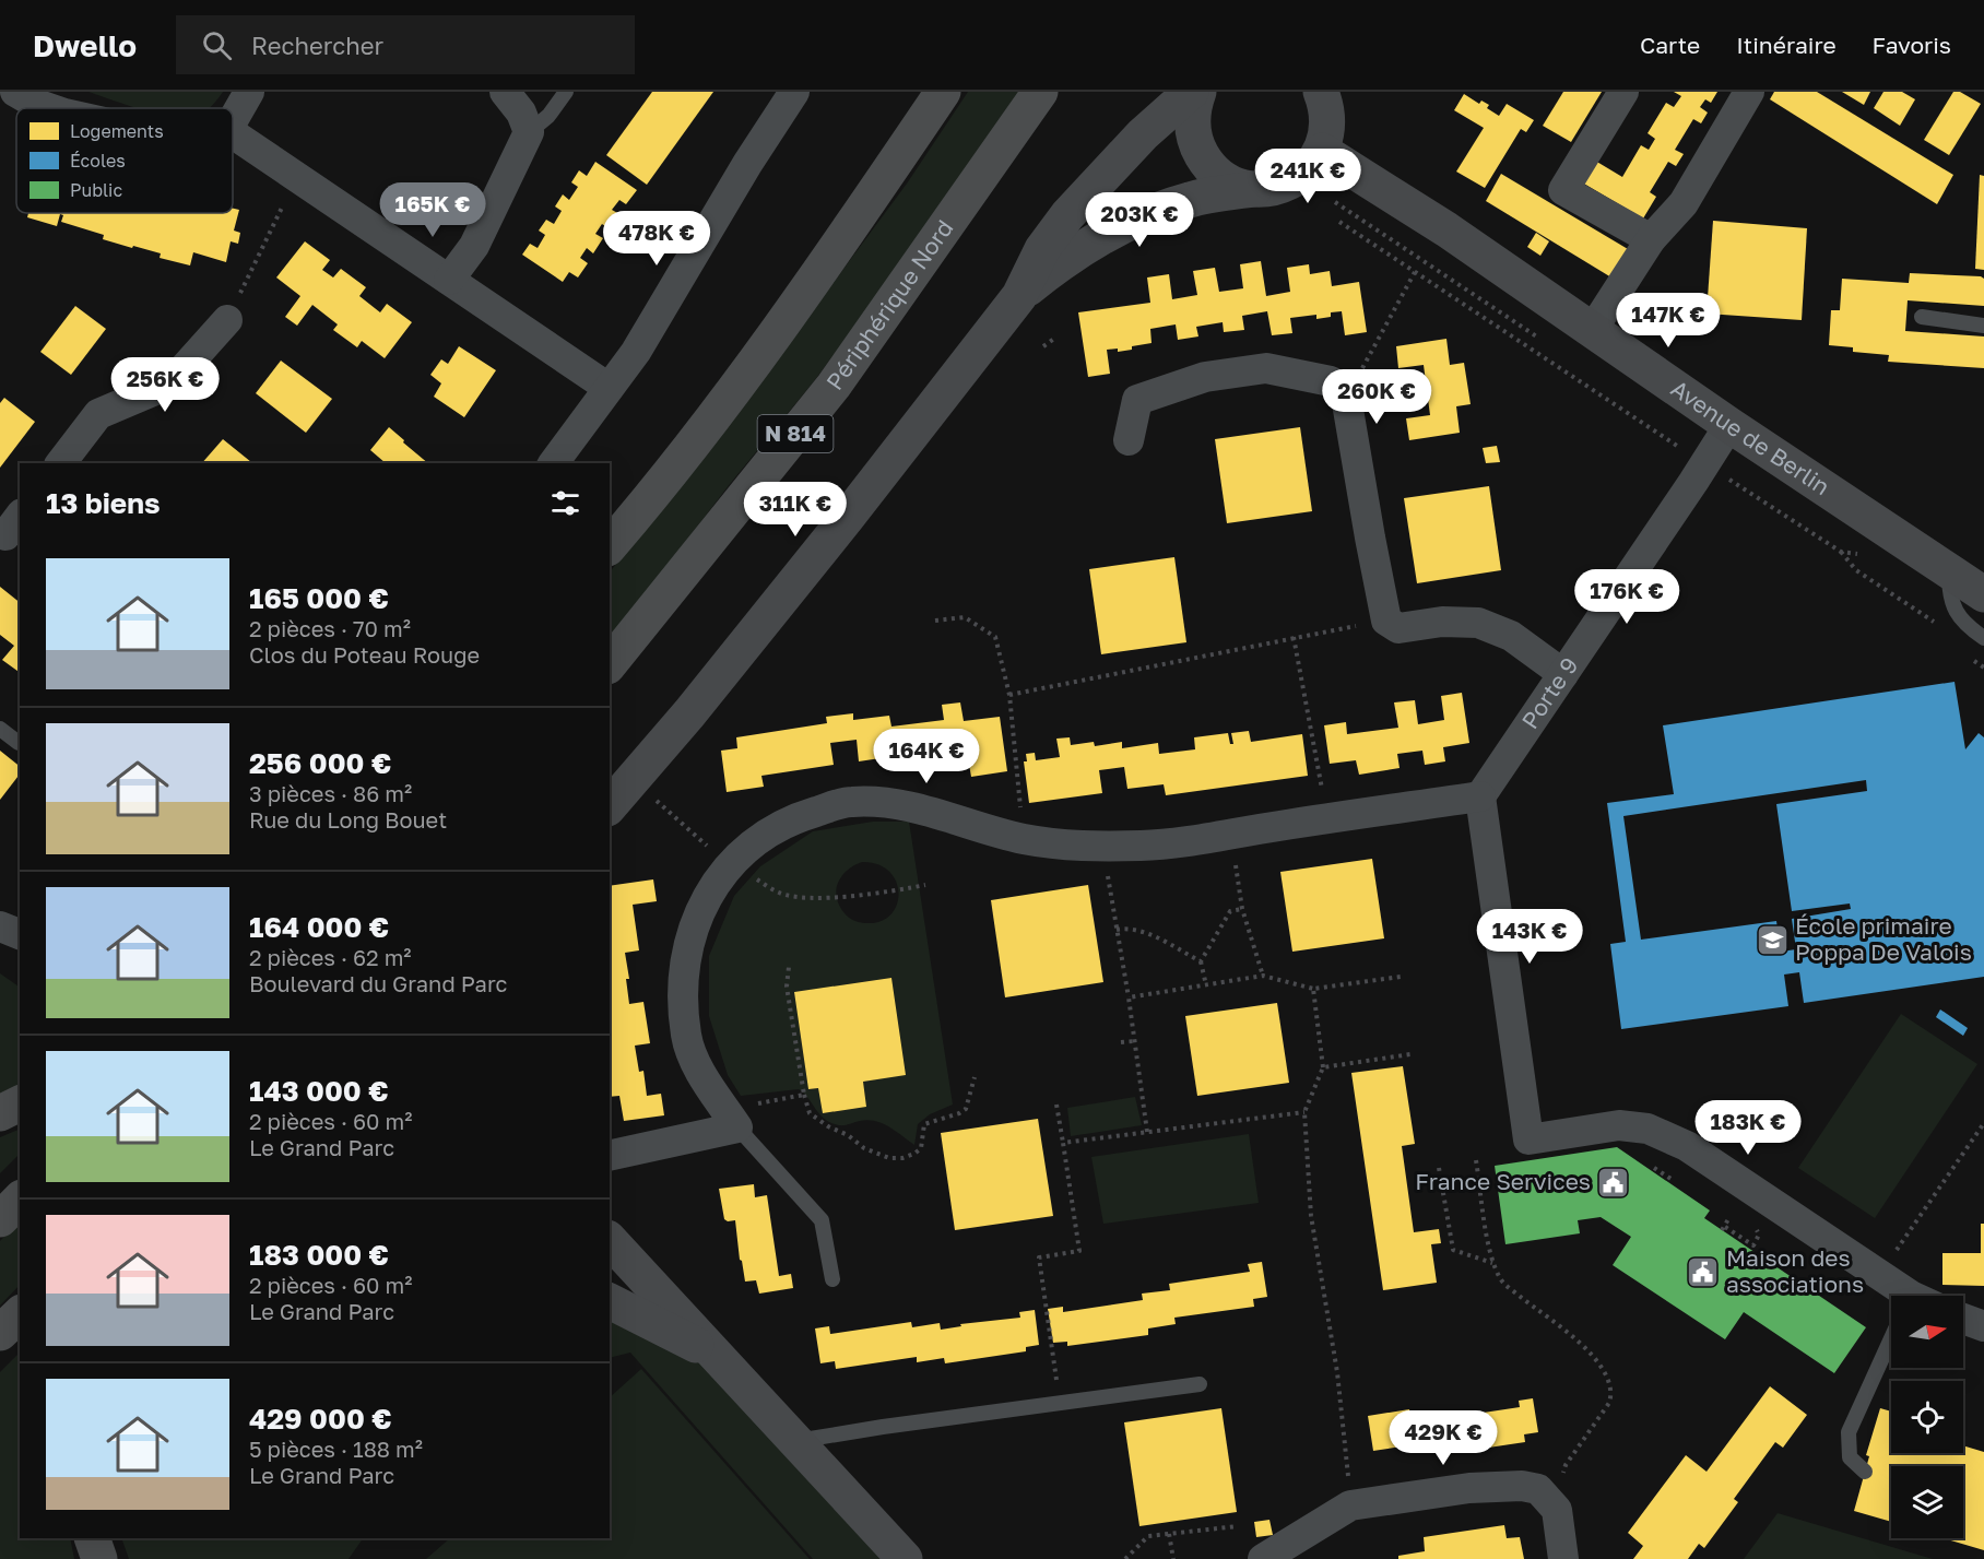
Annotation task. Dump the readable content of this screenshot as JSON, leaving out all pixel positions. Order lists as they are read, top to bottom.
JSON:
{
  "streets": {
    "highway": ["Périphérique Nord", "N 814"],
    "street": ["Avenue de Berlin", "Porte 9"]
  },
  "crossings": [
    ["Avenue de Berlin", "Porte 9"]
  ],
  "places": {
    "school or university": ["École primaire Poppa De Valois"],
    "public building": ["France Services", "Maison des associations"]
  },
  "legend": ["Logements", "Écoles", "Public"],
  "north": "right",
  "page": {
    "header": "Dwello",
    "search": "Rechercher",
    "nav": ["Carte", "Itinéraire", "Favoris"],
    "price": [
      "241K €",
      "165K €",
      "203K €",
      "478K €",
      "147K €",
      "256K €",
      "260K €",
      "311K €",
      "176K €",
      "164K €",
      "143K €",
      "183K €",
      "429K €"
    ],
    "heading": "13 biens",
    "list": [
      {
        "name": "165 000 €",
        "note": "2 pièces · 70 m² · Clos du Poteau Rouge"
      },
      {
        "name": "256 000 €",
        "note": "3 pièces · 86 m² · Rue du Long Bouet"
      },
      {
        "name": "164 000 €",
        "note": "2 pièces · 62 m² · Boulevard du Grand Parc"
      },
      {
        "name": "143 000 €",
        "note": "2 pièces · 60 m² · Le Grand Parc"
      },
      {
        "name": "183 000 €",
        "note": "2 pièces · 60 m² · Le Grand Parc"
      },
      {
        "name": "429 000 €",
        "note": "5 pièces · 188 m² · Le Grand Parc"
      }
    ]
  }
}
